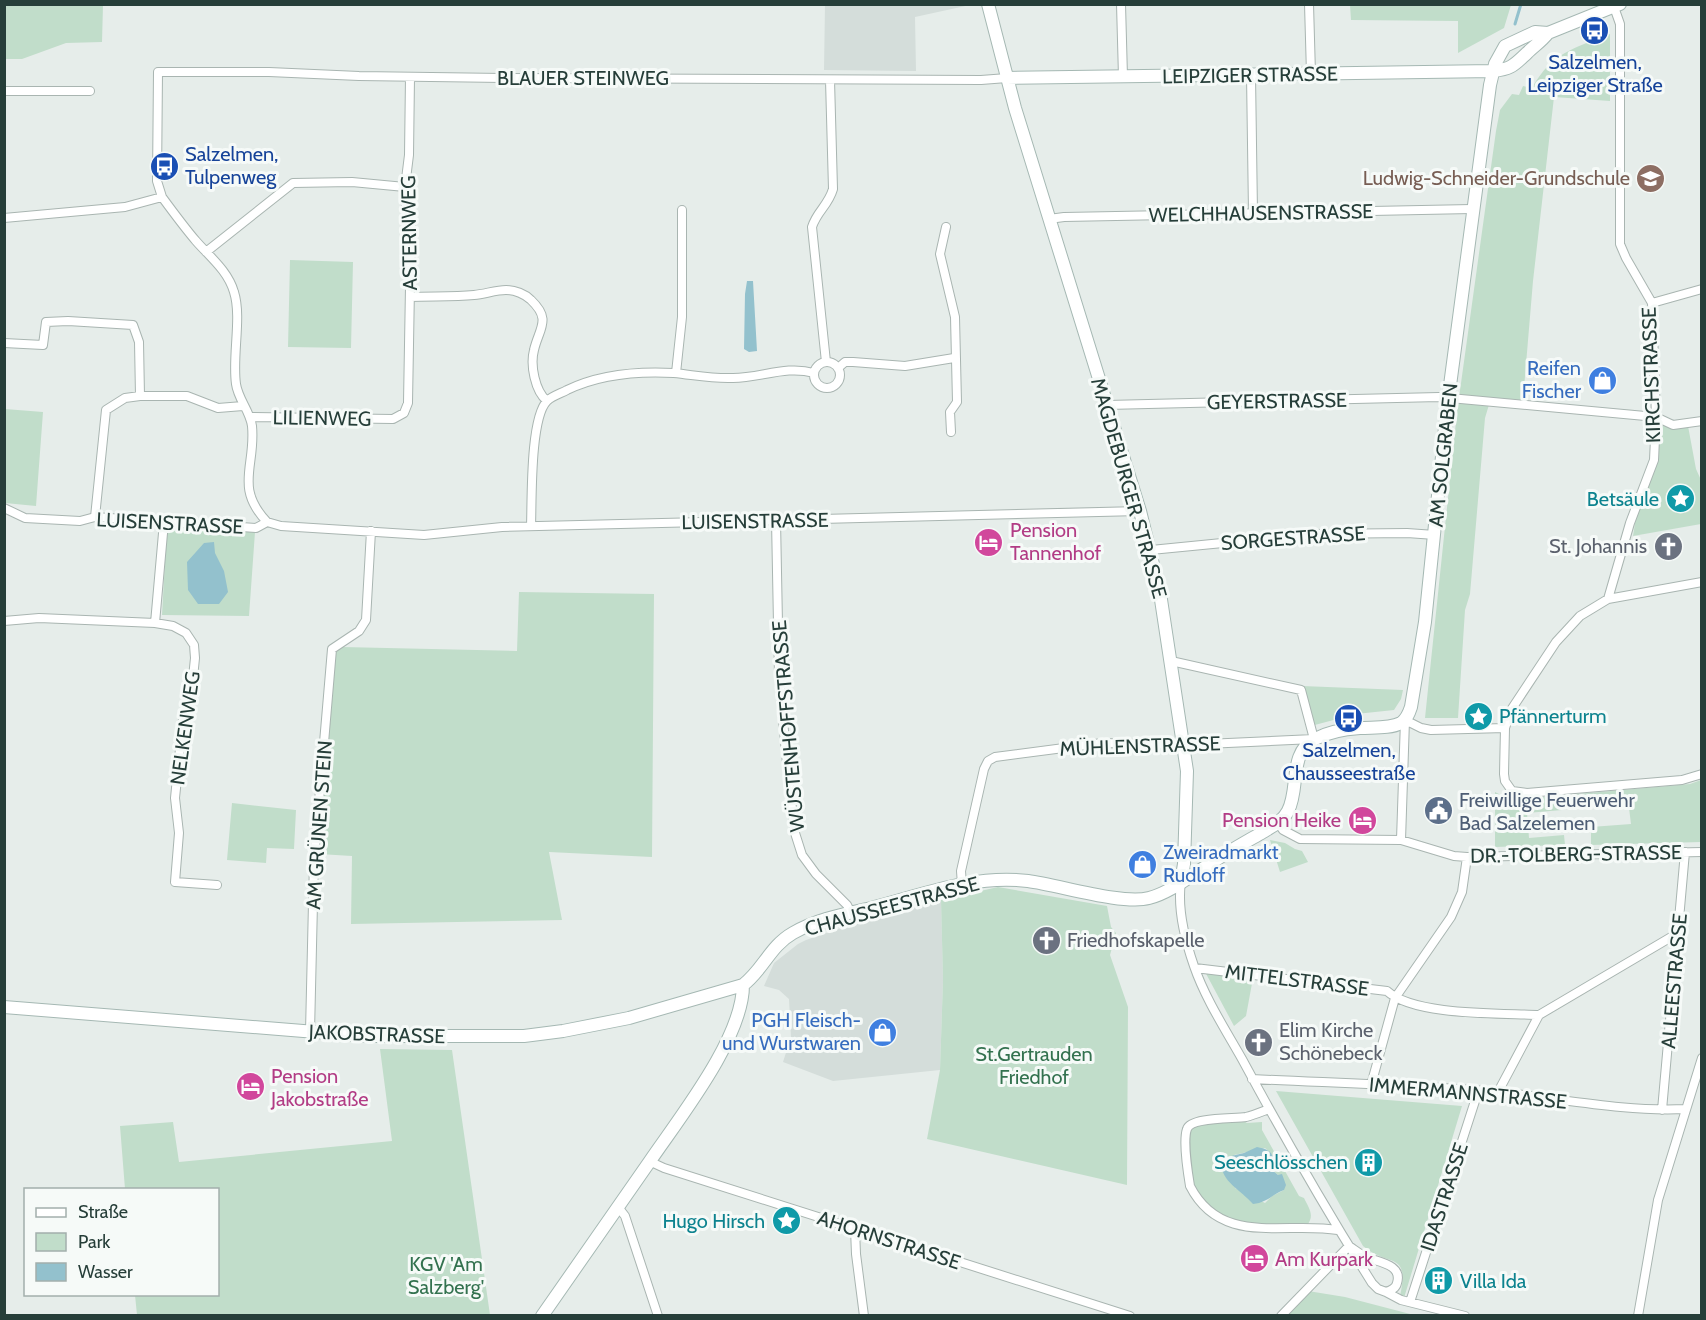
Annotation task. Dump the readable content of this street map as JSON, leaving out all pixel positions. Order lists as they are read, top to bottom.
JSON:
{
  "streets": {
    "street": [
      "LEIPZIGER STRASSE",
      "BLAUER STEINWEG",
      "WELCHHAUSENSTRASSE",
      "ASTERNWEG",
      "KIRCHSTRASSE",
      "GEYERSTRASSE",
      "LILIENWEG",
      "AM SOLGRABEN",
      "MAGDEBURGER STRASSE",
      "LUISENSTRASSE",
      "SORGESTRASSE",
      "WÜSTENHOFFSTRASSE",
      "NELKENWEG",
      "MÜHLENSTRASSE",
      "AM GRÜNEN STEIN",
      "DR.-TOLBERG-STRASSE",
      "CHAUSSEESTRASSE",
      "MITTELSTRASSE",
      "ALLEESTRASSE",
      "JAKOBSTRASSE",
      "IMMERMANNSTRASSE",
      "IDASTRASSE",
      "AHORNSTRASSE"
    ]
  },
  "crossings": [
    ["LEIPZIGER STRASSE", "BLAUER STEINWEG"],
    ["LEIPZIGER STRASSE", "KIRCHSTRASSE"],
    ["LEIPZIGER STRASSE", "AM SOLGRABEN"],
    ["LEIPZIGER STRASSE", "MAGDEBURGER STRASSE"],
    ["BLAUER STEINWEG", "ASTERNWEG"],
    ["BLAUER STEINWEG", "MAGDEBURGER STRASSE"],
    ["WELCHHAUSENSTRASSE", "AM SOLGRABEN"],
    ["WELCHHAUSENSTRASSE", "MAGDEBURGER STRASSE"],
    ["ASTERNWEG", "LILIENWEG"],
    ["KIRCHSTRASSE", "GEYERSTRASSE"],
    ["GEYERSTRASSE", "AM SOLGRABEN"],
    ["GEYERSTRASSE", "MAGDEBURGER STRASSE"],
    ["AM SOLGRABEN", "SORGESTRASSE"],
    ["AM SOLGRABEN", "DR.-TOLBERG-STRASSE"],
    ["MAGDEBURGER STRASSE", "LUISENSTRASSE"],
    ["MAGDEBURGER STRASSE", "SORGESTRASSE"],
    ["MAGDEBURGER STRASSE", "MÜHLENSTRASSE"],
    ["MAGDEBURGER STRASSE", "CHAUSSEESTRASSE"],
    ["MAGDEBURGER STRASSE", "MITTELSTRASSE"],
    ["MAGDEBURGER STRASSE", "IMMERMANNSTRASSE"],
    ["LUISENSTRASSE", "WÜSTENHOFFSTRASSE"],
    ["LUISENSTRASSE", "AM GRÜNEN STEIN"],
    ["WÜSTENHOFFSTRASSE", "CHAUSSEESTRASSE"],
    ["MÜHLENSTRASSE", "CHAUSSEESTRASSE"],
    ["AM GRÜNEN STEIN", "JAKOBSTRASSE"],
    ["DR.-TOLBERG-STRASSE", "CHAUSSEESTRASSE"],
    ["DR.-TOLBERG-STRASSE", "ALLEESTRASSE"],
    ["CHAUSSEESTRASSE", "JAKOBSTRASSE"],
    ["ALLEESTRASSE", "IMMERMANNSTRASSE"],
    ["IMMERMANNSTRASSE", "IDASTRASSE"]
  ],
  "parks": ["St.Gertrauden Friedhof", "KGV 'Am Salzberg'"],
  "places": {
    "bus stop": ["Salzelmen, Leipziger Straße", "Salzelmen, Tulpenweg", "Salzelmen, Chausseestraße"],
    "school or university": ["Ludwig-Schneider-Grundschule"],
    "shop": ["Reifen Fischer", "Zweiradmarkt Rudloff", "PGH Fleisch- und Wurstwaren"],
    "place": ["Betsäule", "Pfännerturm", "Hugo Hirsch"],
    "hotel": [
      "Pension Tannenhof",
      "Pension Heike",
      "Pension Jakobstraße",
      "Am Kurpark"
    ],
    "church": ["St. Johannis", "Friedhofskapelle", "Elim Kirche Schönebeck"],
    "public building": ["Freiwillige Feuerwehr Bad Salzelemen"],
    "building": ["Seeschlösschen", "Villa Ida"]
  },
  "legend": ["Straße", "Park", "Wasser"]
}
